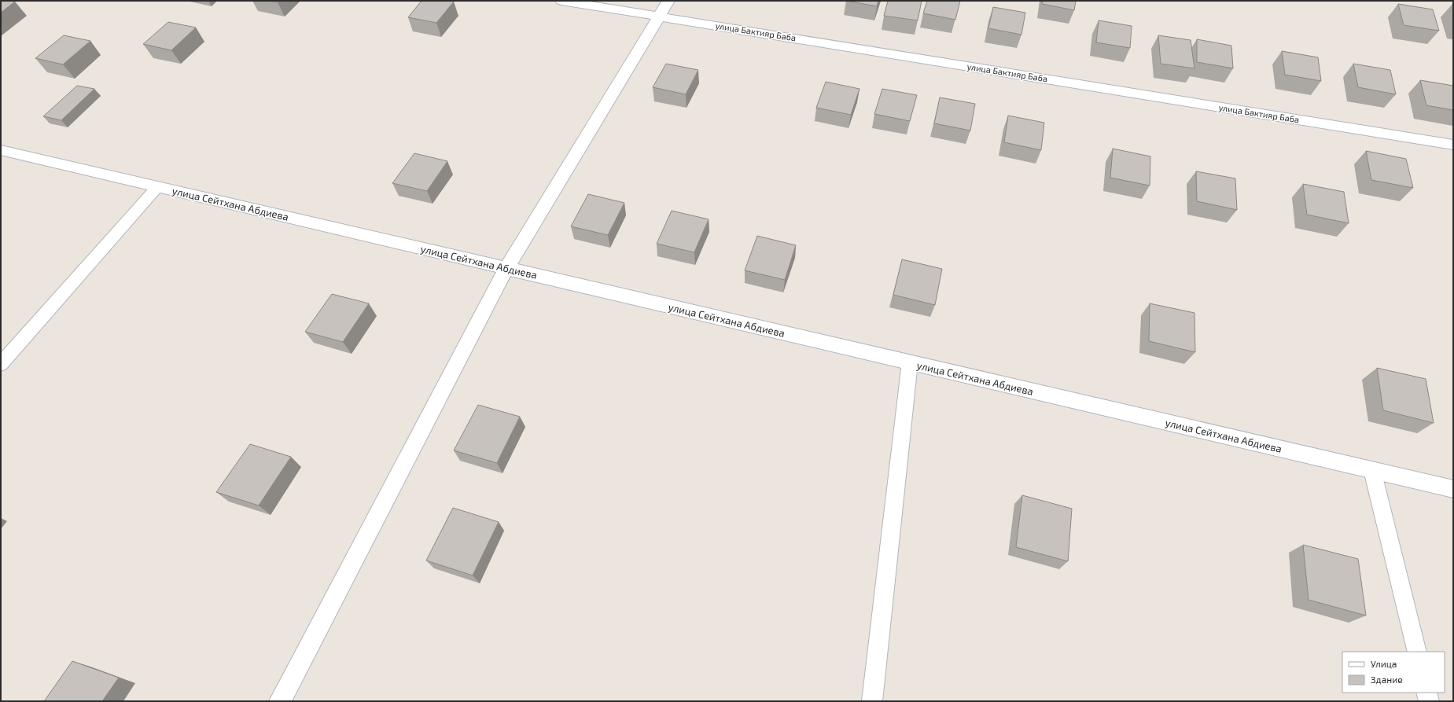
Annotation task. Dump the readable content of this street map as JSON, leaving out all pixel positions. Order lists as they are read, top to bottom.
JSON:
{
  "streets": {
    "street": ["улица Бактияр Баба", "улица Сейтхана Абдиева"]
  },
  "legend": ["Улица", "Здание"]
}
